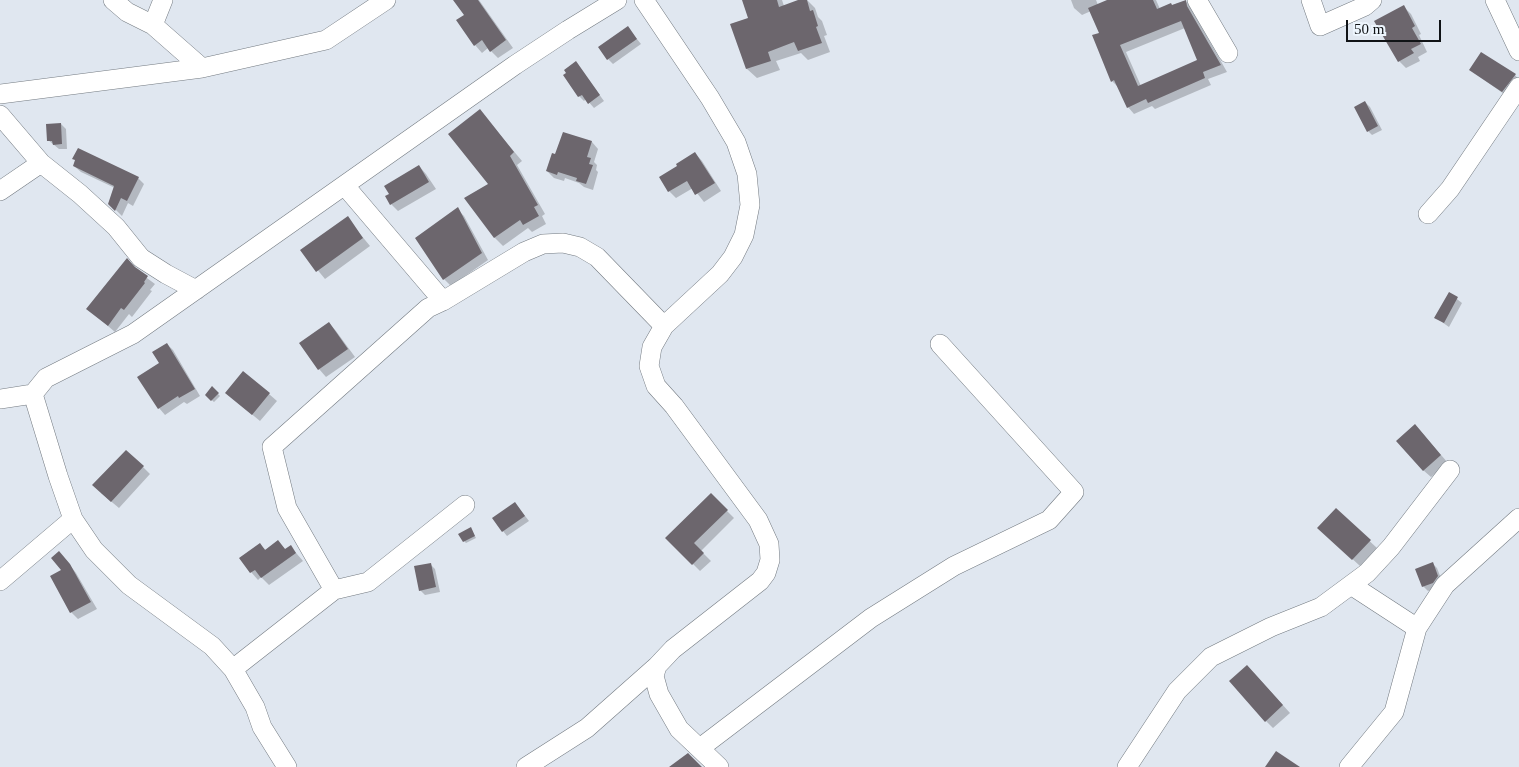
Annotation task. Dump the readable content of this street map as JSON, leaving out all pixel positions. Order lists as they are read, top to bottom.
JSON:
{
  "scale_bar": "50 m"
}
